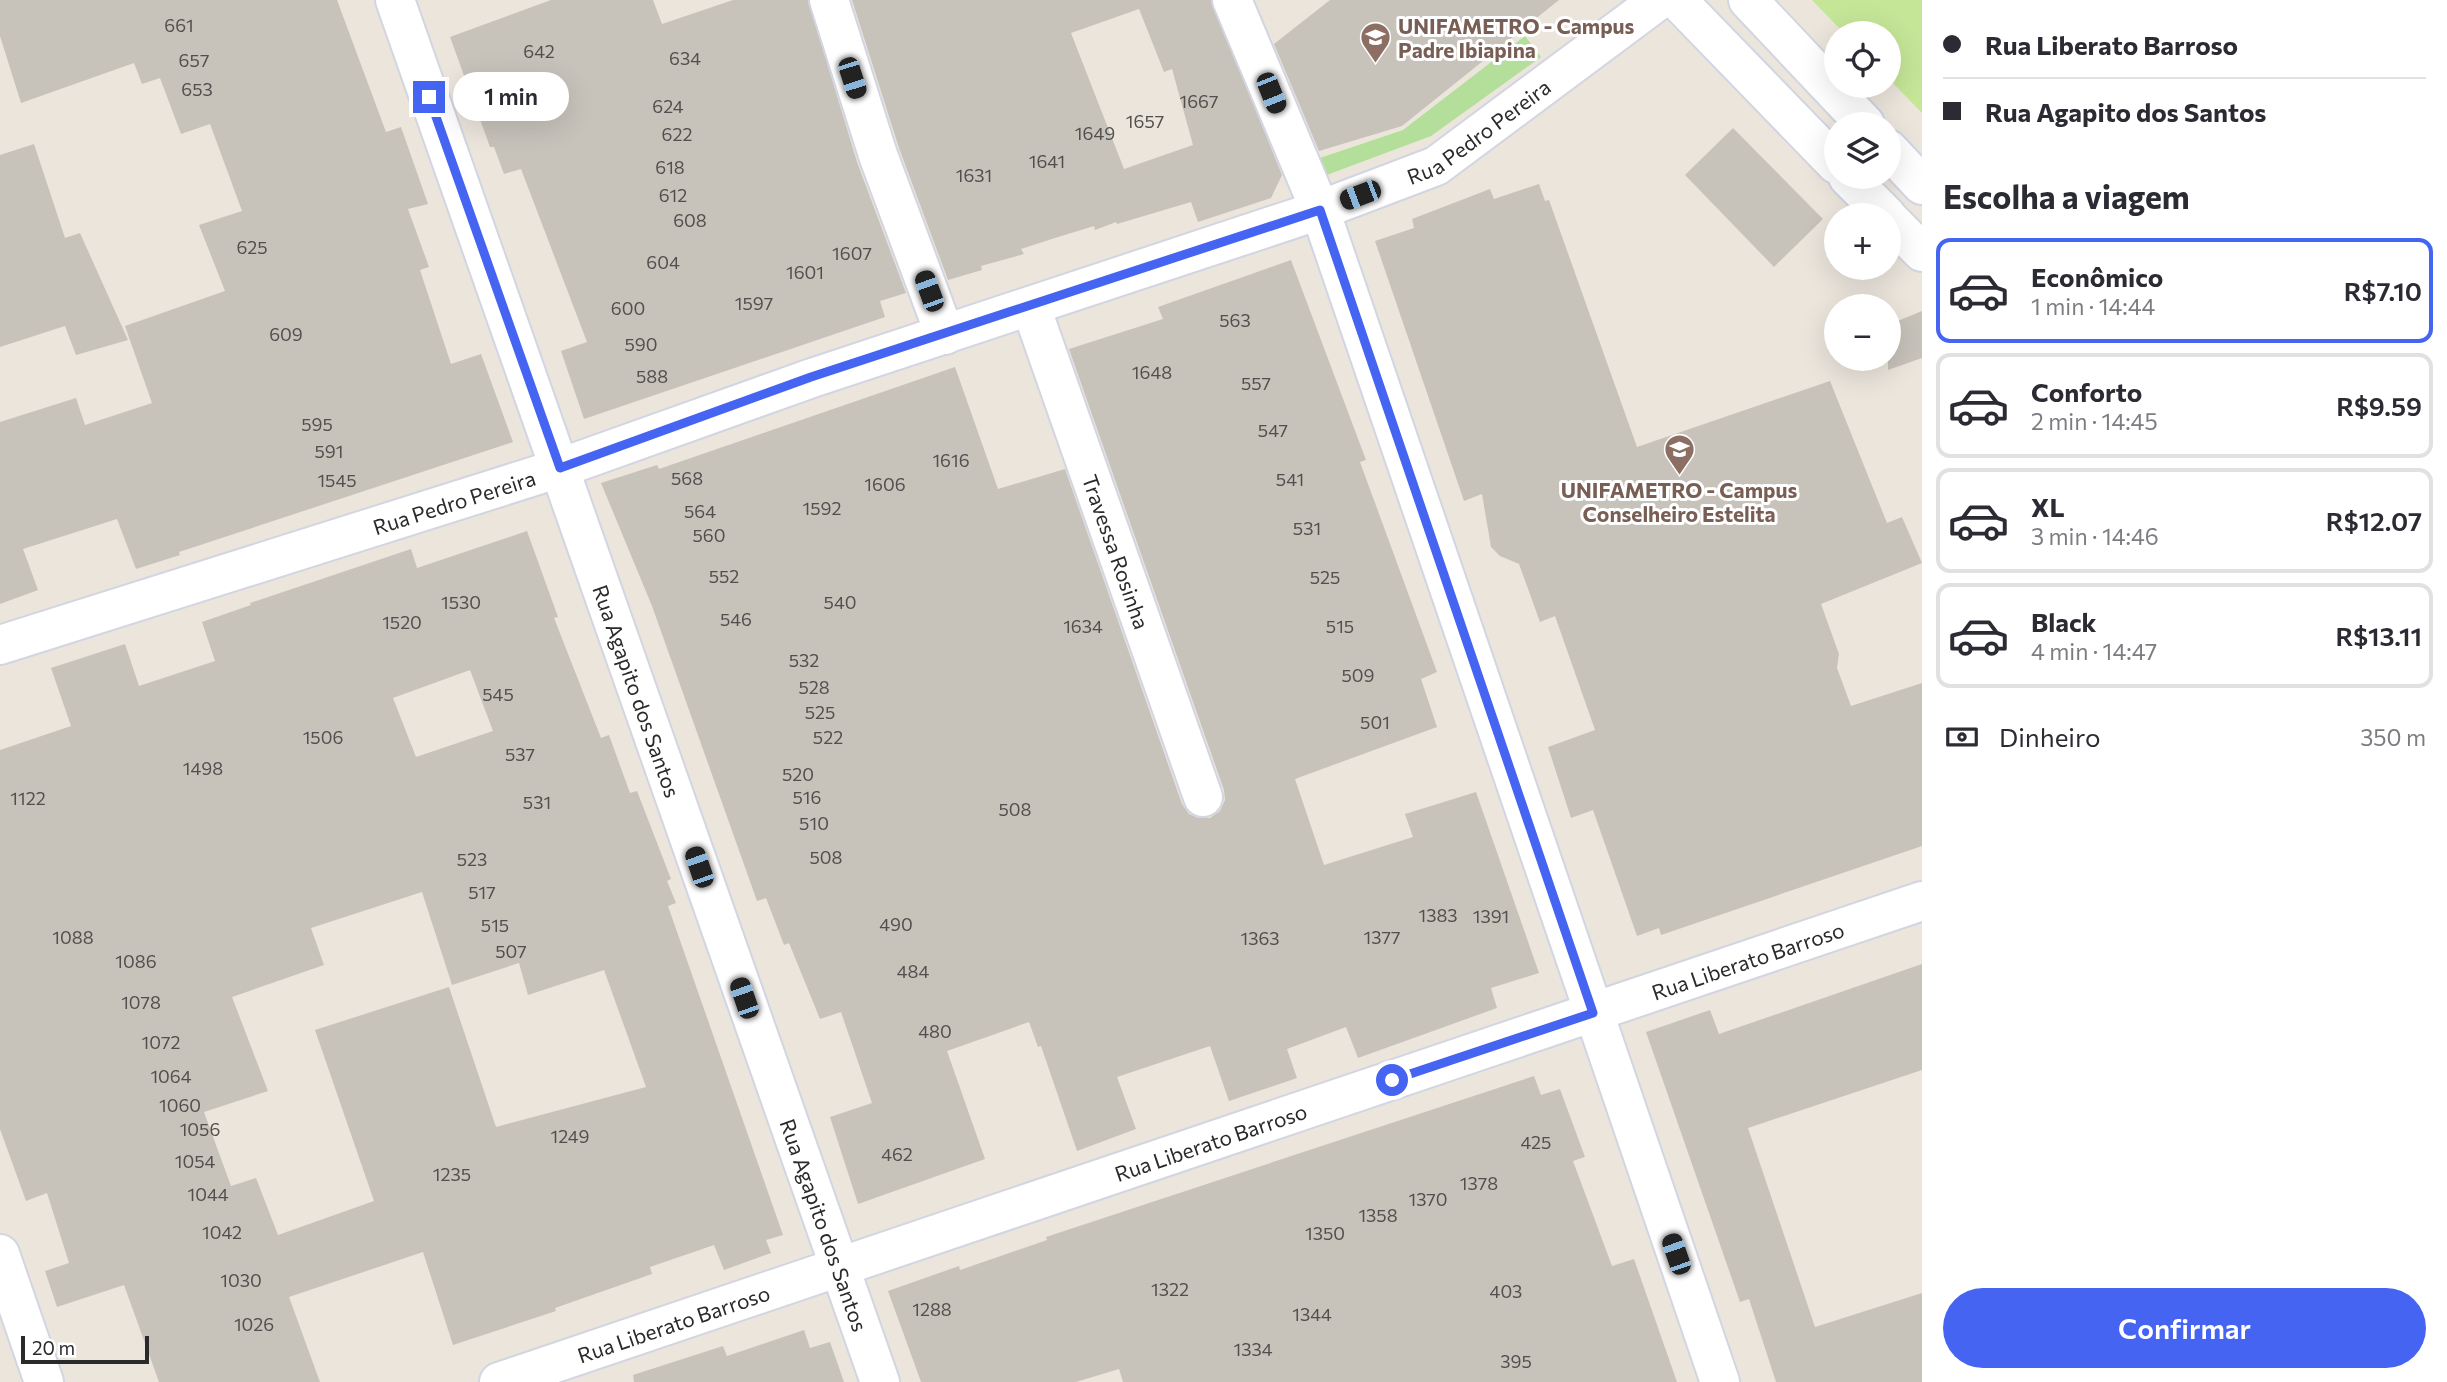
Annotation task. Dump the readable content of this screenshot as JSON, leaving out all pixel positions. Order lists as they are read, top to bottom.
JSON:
{
  "streets": {
    "street": [
      "Rua Pedro Pereira",
      "Travessa Rosinha",
      "Rua Agapito dos Santos",
      "Rua Liberato Barroso"
    ]
  },
  "crossings": [
    ["Rua Pedro Pereira", "Travessa Rosinha"],
    ["Rua Pedro Pereira", "Rua Agapito dos Santos"],
    ["Rua Agapito dos Santos", "Rua Liberato Barroso"]
  ],
  "places": {
    "school or university": ["UNIFAMETRO - Campus Padre Ibiapina", "UNIFAMETRO - Campus Conselheiro Estelita"]
  },
  "house_numbers": [
    "661",
    "642",
    "634",
    "657",
    "653",
    "1667",
    "624",
    "1657",
    "1649",
    "622",
    "1641",
    "618",
    "1631",
    "612",
    "608",
    "625",
    "1607",
    "604",
    "1601",
    "1597",
    "600",
    "563",
    "609",
    "590",
    "1648",
    "588",
    "557",
    "595",
    "547",
    "591",
    "1616",
    "568",
    "541",
    "1545",
    "1606",
    "1592",
    "564",
    "531",
    "560",
    "552",
    "525",
    "1530",
    "540",
    "546",
    "1520",
    "1634",
    "515",
    "532",
    "509",
    "528",
    "545",
    "525",
    "501",
    "1506",
    "522",
    "537",
    "1498",
    "520",
    "516",
    "1122",
    "531",
    "508",
    "510",
    "508",
    "523",
    "517",
    "1383",
    "1391",
    "490",
    "515",
    "1088",
    "1377",
    "1363",
    "507",
    "1086",
    "484",
    "1078",
    "480",
    "1072",
    "1064",
    "1060",
    "1056",
    "1249",
    "425",
    "462",
    "1054",
    "1235",
    "1378",
    "1044",
    "1370",
    "1358",
    "1042",
    "1350",
    "1030",
    "1322",
    "403",
    "1288",
    "1344",
    "1026",
    "1334",
    "395"
  ],
  "scale_bar": "20 m",
  "page": {
    "banner": ["Rua Liberato Barroso", "Rua Agapito dos Santos"],
    "map_buttons": ["+", "−"],
    "bubble": "1 min",
    "heading": "Escolha a viagem",
    "list": [
      {
        "name": "Econômico",
        "note": "1 min · 14:44",
        "value": "R$7.10"
      },
      {
        "name": "Conforto",
        "note": "2 min · 14:45",
        "value": "R$9.59"
      },
      {
        "name": "XL",
        "note": "3 min · 14:46",
        "value": "R$12.07"
      },
      {
        "name": "Black",
        "note": "4 min · 14:47",
        "value": "R$13.11"
      }
    ],
    "pay": ["Dinheiro", "350 m"],
    "buttons": "Confirmar",
    "scale": "20 m"
  }
}
